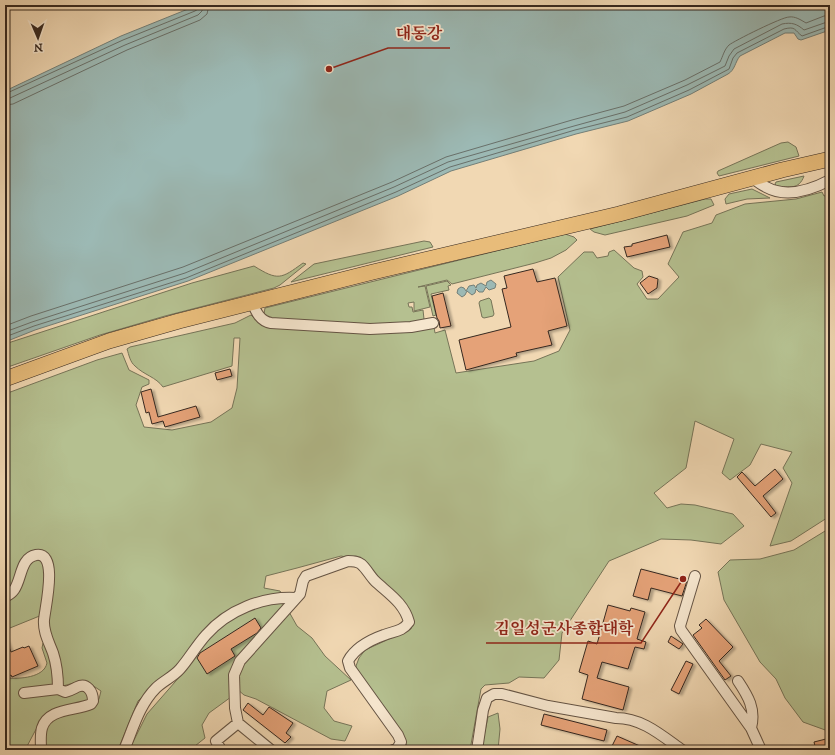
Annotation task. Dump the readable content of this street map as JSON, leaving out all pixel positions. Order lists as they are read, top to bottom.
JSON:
{
  "places": ["대동강", "김일성군사종합대학"],
  "north": "bottom"
}
